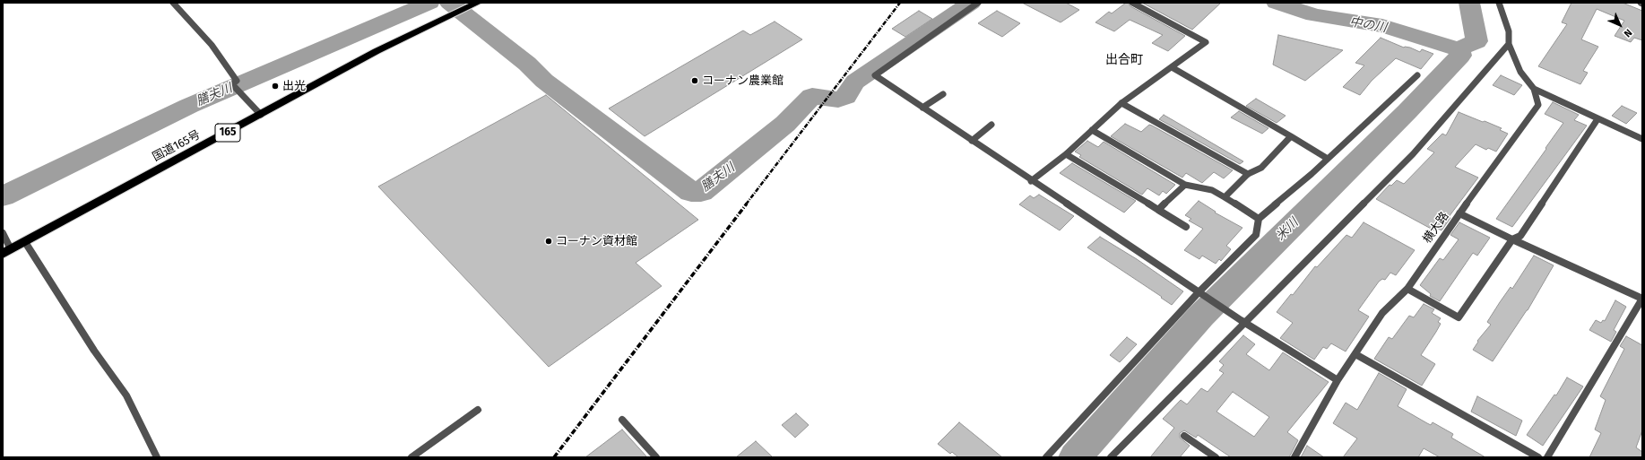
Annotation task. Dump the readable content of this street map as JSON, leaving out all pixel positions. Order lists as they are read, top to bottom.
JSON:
{
  "streets": {
    "highway": ["165", "国道165号"],
    "street": ["横大路"]
  },
  "districts": ["出合町"],
  "water": ["中の川", "膳夫川", "米川"],
  "places": ["コーナン農業館", "出光", "コーナン資材館"],
  "north": "bottom right"
}
